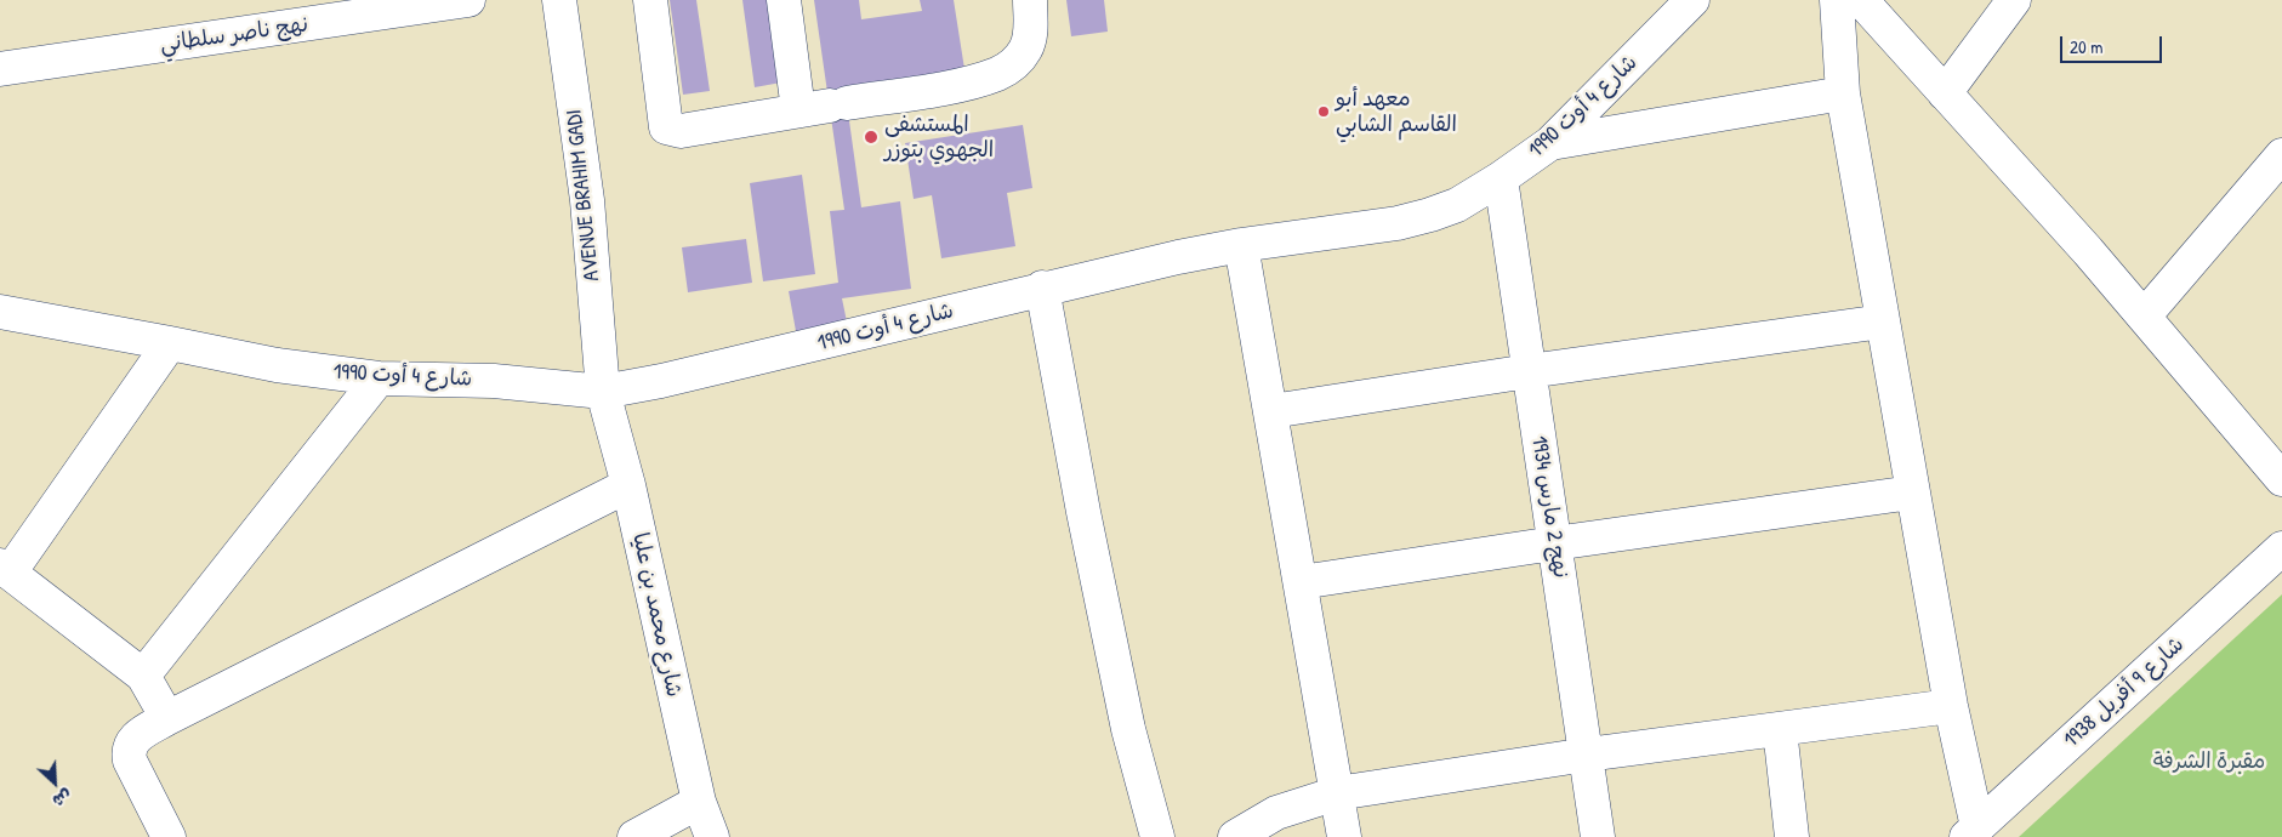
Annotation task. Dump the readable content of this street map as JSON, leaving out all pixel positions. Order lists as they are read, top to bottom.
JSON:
{
  "streets": {
    "street": [
      "نهج ناصر سلطاني",
      "شارع 4 أوت 1990",
      "AVENUE BRAHIM GADI",
      "نهج 2 مارس 1934",
      "شارع محمد بن عليا",
      "شارع 9 أفريل 1938"
    ]
  },
  "crossings": [
    ["شارع 4 أوت 1990", "AVENUE BRAHIM GADI"],
    ["شارع 4 أوت 1990", "نهج 2 مارس 1934"],
    ["شارع 4 أوت 1990", "شارع محمد بن عليا"],
    ["AVENUE BRAHIM GADI", "شارع محمد بن عليا"]
  ],
  "parks": ["مقبرة الشرفة"],
  "places": ["معهد أبو القاسم الشابي", "المستشفى الجهوي بتوزر"],
  "scale_bar": "20 m",
  "north": "bottom right"
}
